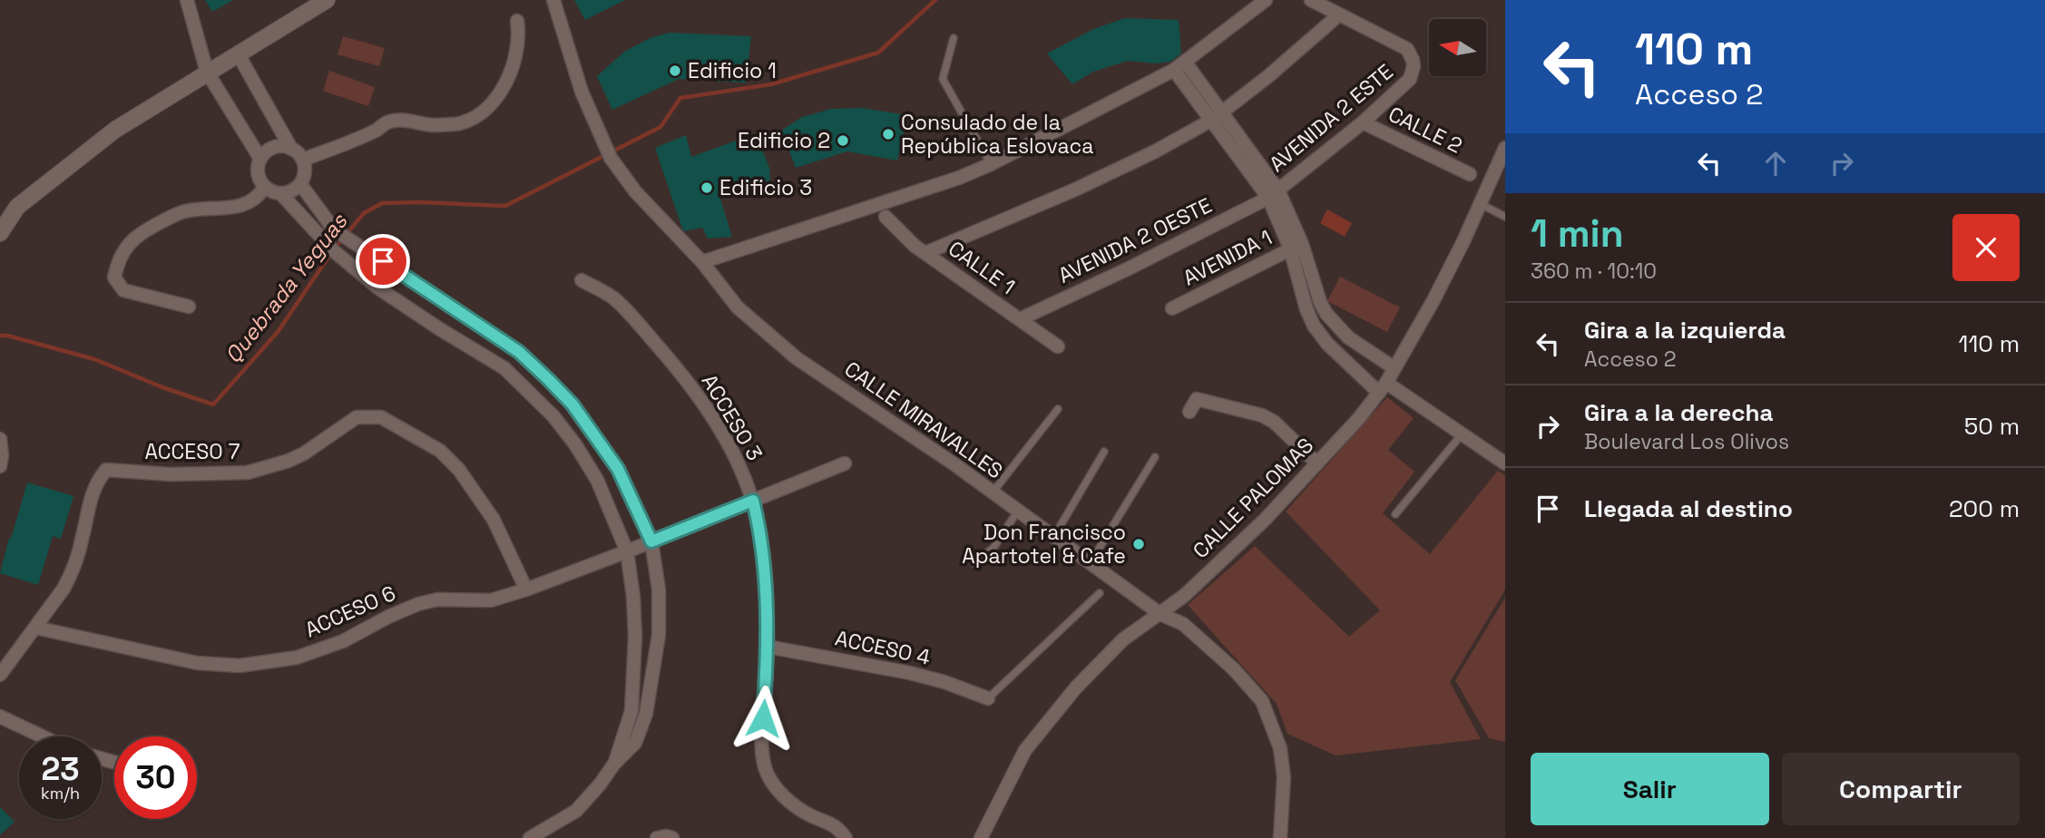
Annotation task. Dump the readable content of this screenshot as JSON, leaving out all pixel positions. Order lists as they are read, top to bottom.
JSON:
{
  "streets": {
    "street": [
      "AVENIDA 2 ESTE",
      "CALLE 2",
      "AVENIDA 2 OESTE",
      "AVENIDA 1",
      "CALLE 1",
      "ACCESO 3",
      "CALLE MIRAVALLES",
      "ACCESO 7",
      "CALLE PALOMAS",
      "ACCESO 6",
      "ACCESO 4"
    ]
  },
  "crossings": [
    ["AVENIDA 2 ESTE", "CALLE 2"],
    ["AVENIDA 2 ESTE", "AVENIDA 2 OESTE"],
    ["AVENIDA 2 OESTE", "CALLE 1"],
    ["ACCESO 3", "ACCESO 6"],
    ["ACCESO 3", "ACCESO 4"],
    ["CALLE MIRAVALLES", "CALLE PALOMAS"],
    ["ACCESO 7", "ACCESO 6"]
  ],
  "water": ["Quebrada Yeguas"],
  "places": [
    "Edificio 1",
    "Consulado de la República Eslovaca",
    "Edificio 2",
    "Edificio 3",
    "Don Francisco Apartotel & Cafe"
  ],
  "north": "left",
  "page": {
    "turn": ["110 m", "Acceso 2"],
    "heading": ["1 min", "360 m · 10:10"],
    "list": [
      {
        "name": "Gira a la izquierda",
        "note": "Acceso 2",
        "value": "110 m"
      },
      {
        "name": "Gira a la derecha",
        "note": "Boulevard Los Olivos",
        "value": "50 m"
      },
      {
        "name": "Llegada al destino",
        "value": "200 m"
      }
    ],
    "speed": "23 km/h",
    "limit": "30",
    "buttons": ["Salir", "Compartir"]
  }
}
